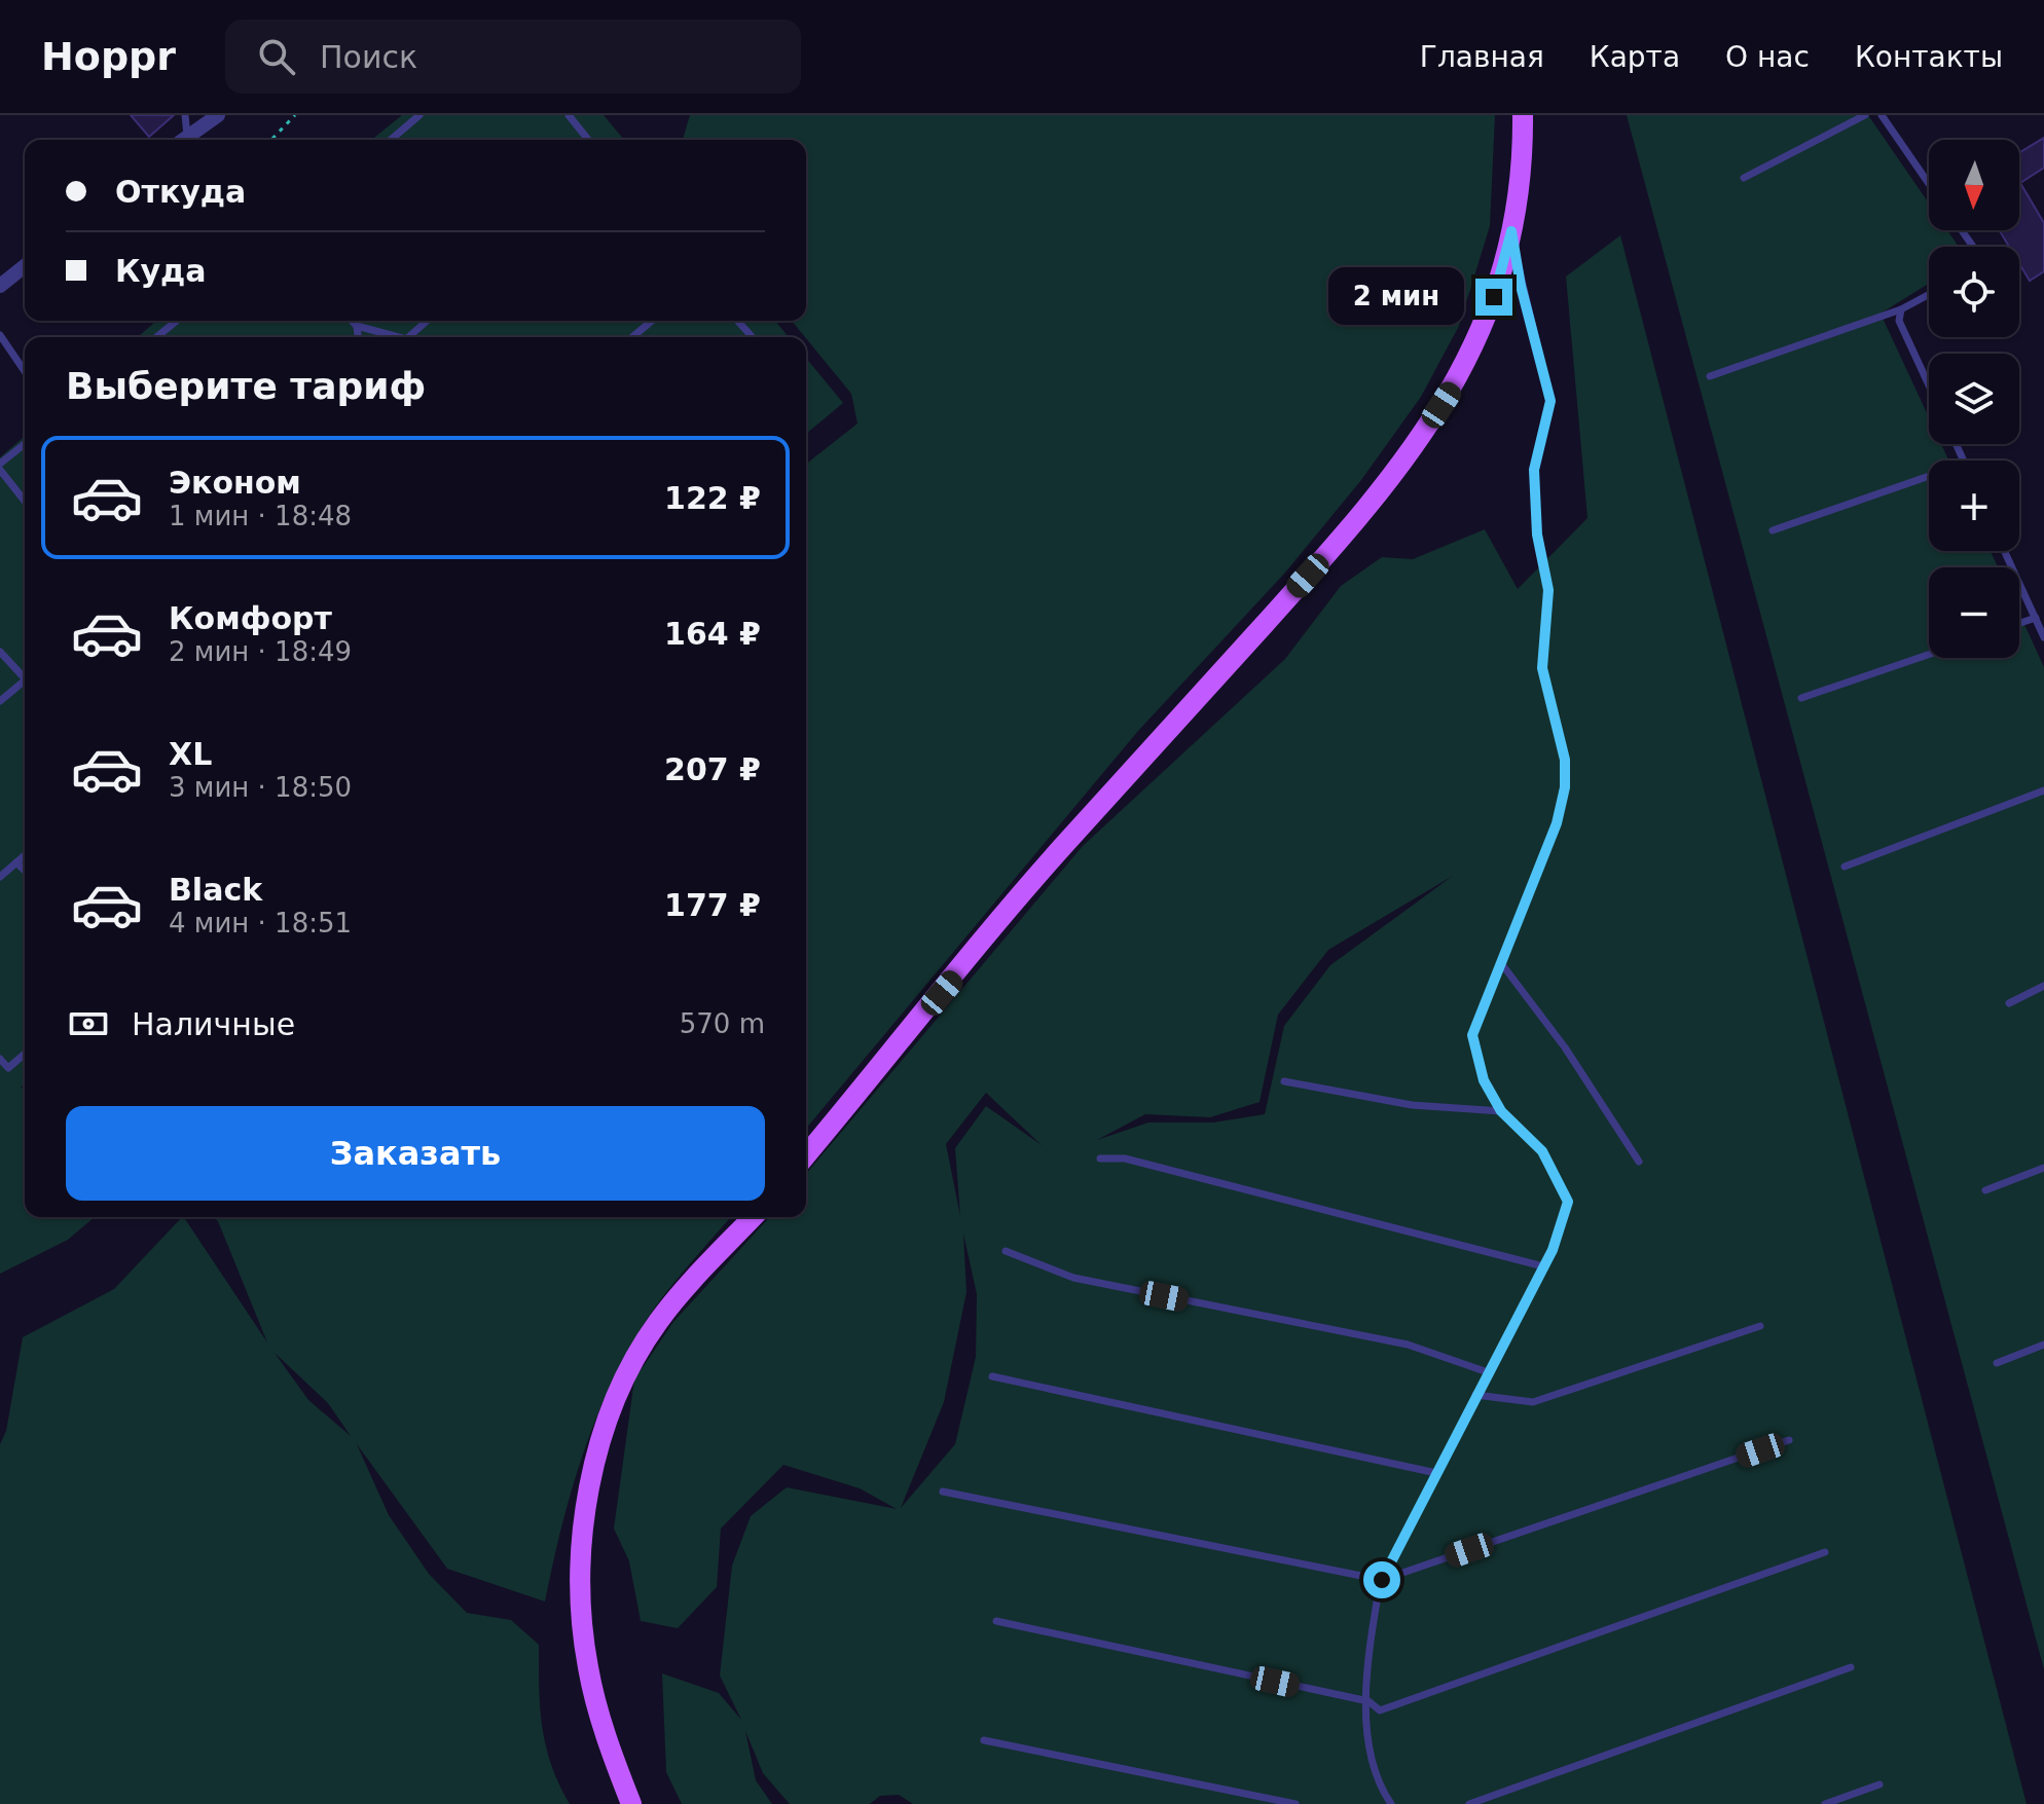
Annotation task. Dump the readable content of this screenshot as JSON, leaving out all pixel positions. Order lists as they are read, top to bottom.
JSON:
{
  "north": "bottom",
  "page": {
    "header": "Hoppr",
    "search": "Поиск",
    "nav": [
      "Главная",
      "Карта",
      "О нас",
      "Контакты"
    ],
    "map_buttons": ["+", "−"],
    "banner": ["Откуда", "Куда"],
    "bubble": "2 мин",
    "heading": "Выберите тариф",
    "list": [
      {
        "name": "Эконом",
        "note": "1 мин · 18:48",
        "value": "122 ₽"
      },
      {
        "name": "Комфорт",
        "note": "2 мин · 18:49",
        "value": "164 ₽"
      },
      {
        "name": "XL",
        "note": "3 мин · 18:50",
        "value": "207 ₽"
      },
      {
        "name": "Black",
        "note": "4 мин · 18:51",
        "value": "177 ₽"
      }
    ],
    "pay": ["Наличные", "570 m"],
    "buttons": "Заказать"
  }
}
